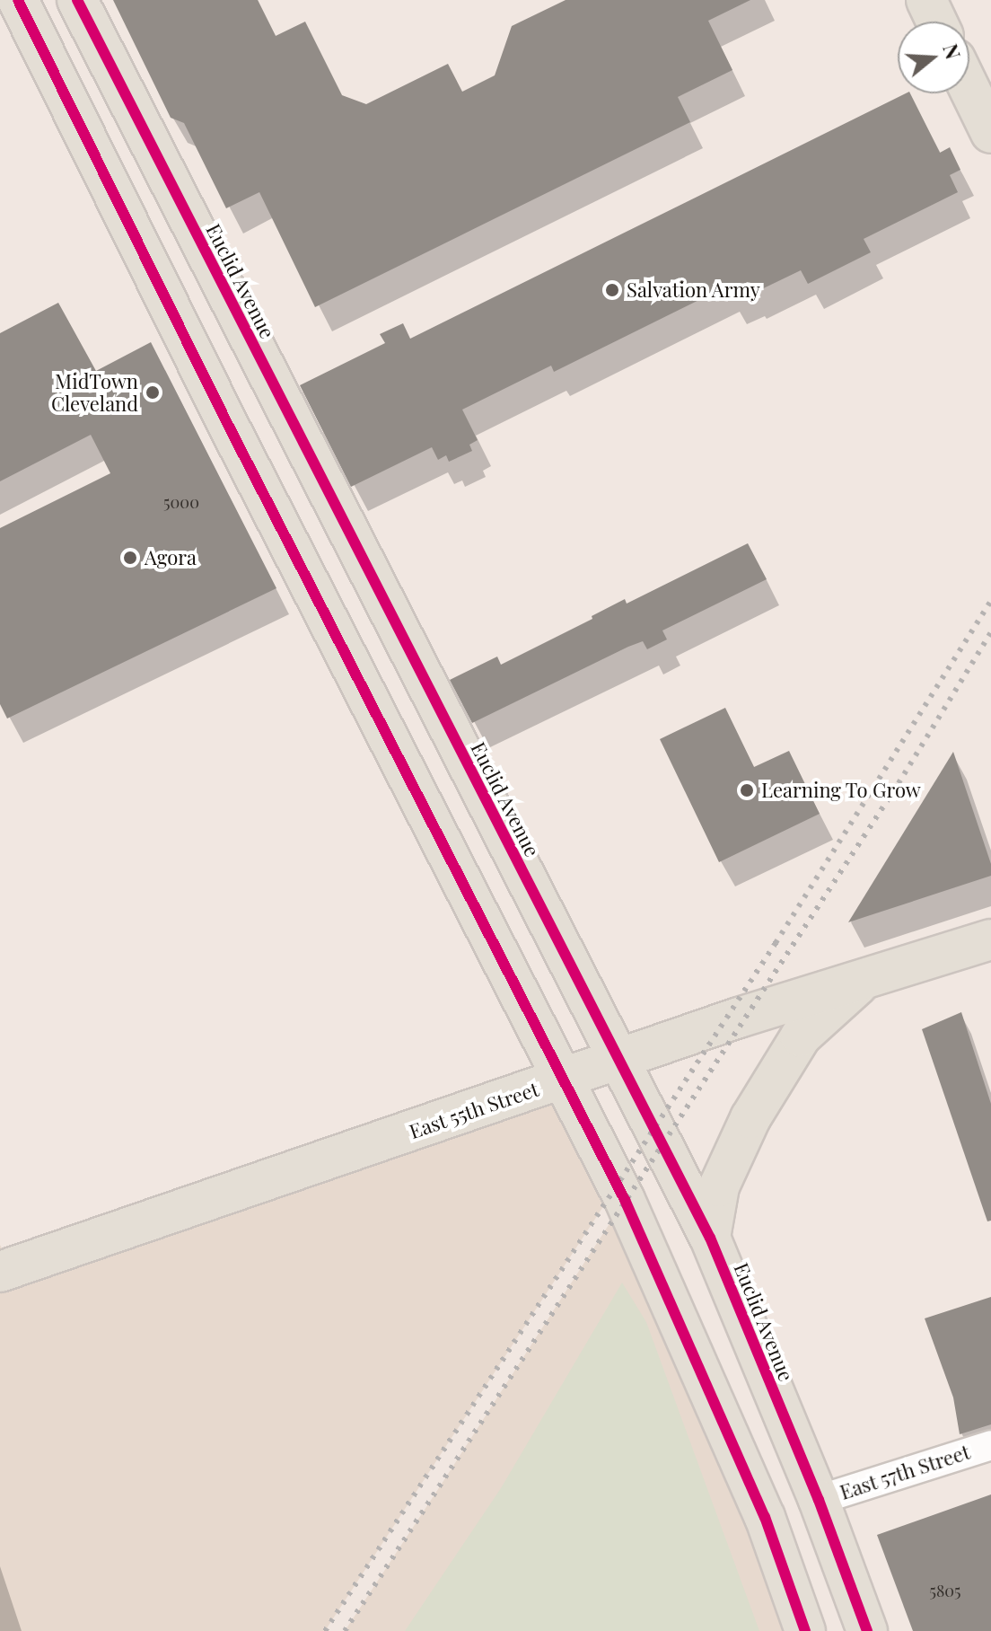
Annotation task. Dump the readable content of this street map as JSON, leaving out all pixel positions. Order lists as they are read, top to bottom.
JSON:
{
  "streets": {
    "main road": ["Euclid Avenue", "East 55th Street"],
    "street": ["East 57th Street"]
  },
  "crossings": [
    ["Euclid Avenue", "East 55th Street"],
    ["Euclid Avenue", "East 57th Street"]
  ],
  "places": [
    "Salvation Army",
    "MidTown Cleveland",
    "Agora",
    "Learning To Grow"
  ],
  "house_numbers": ["5000", "5805"],
  "north": "right"
}
